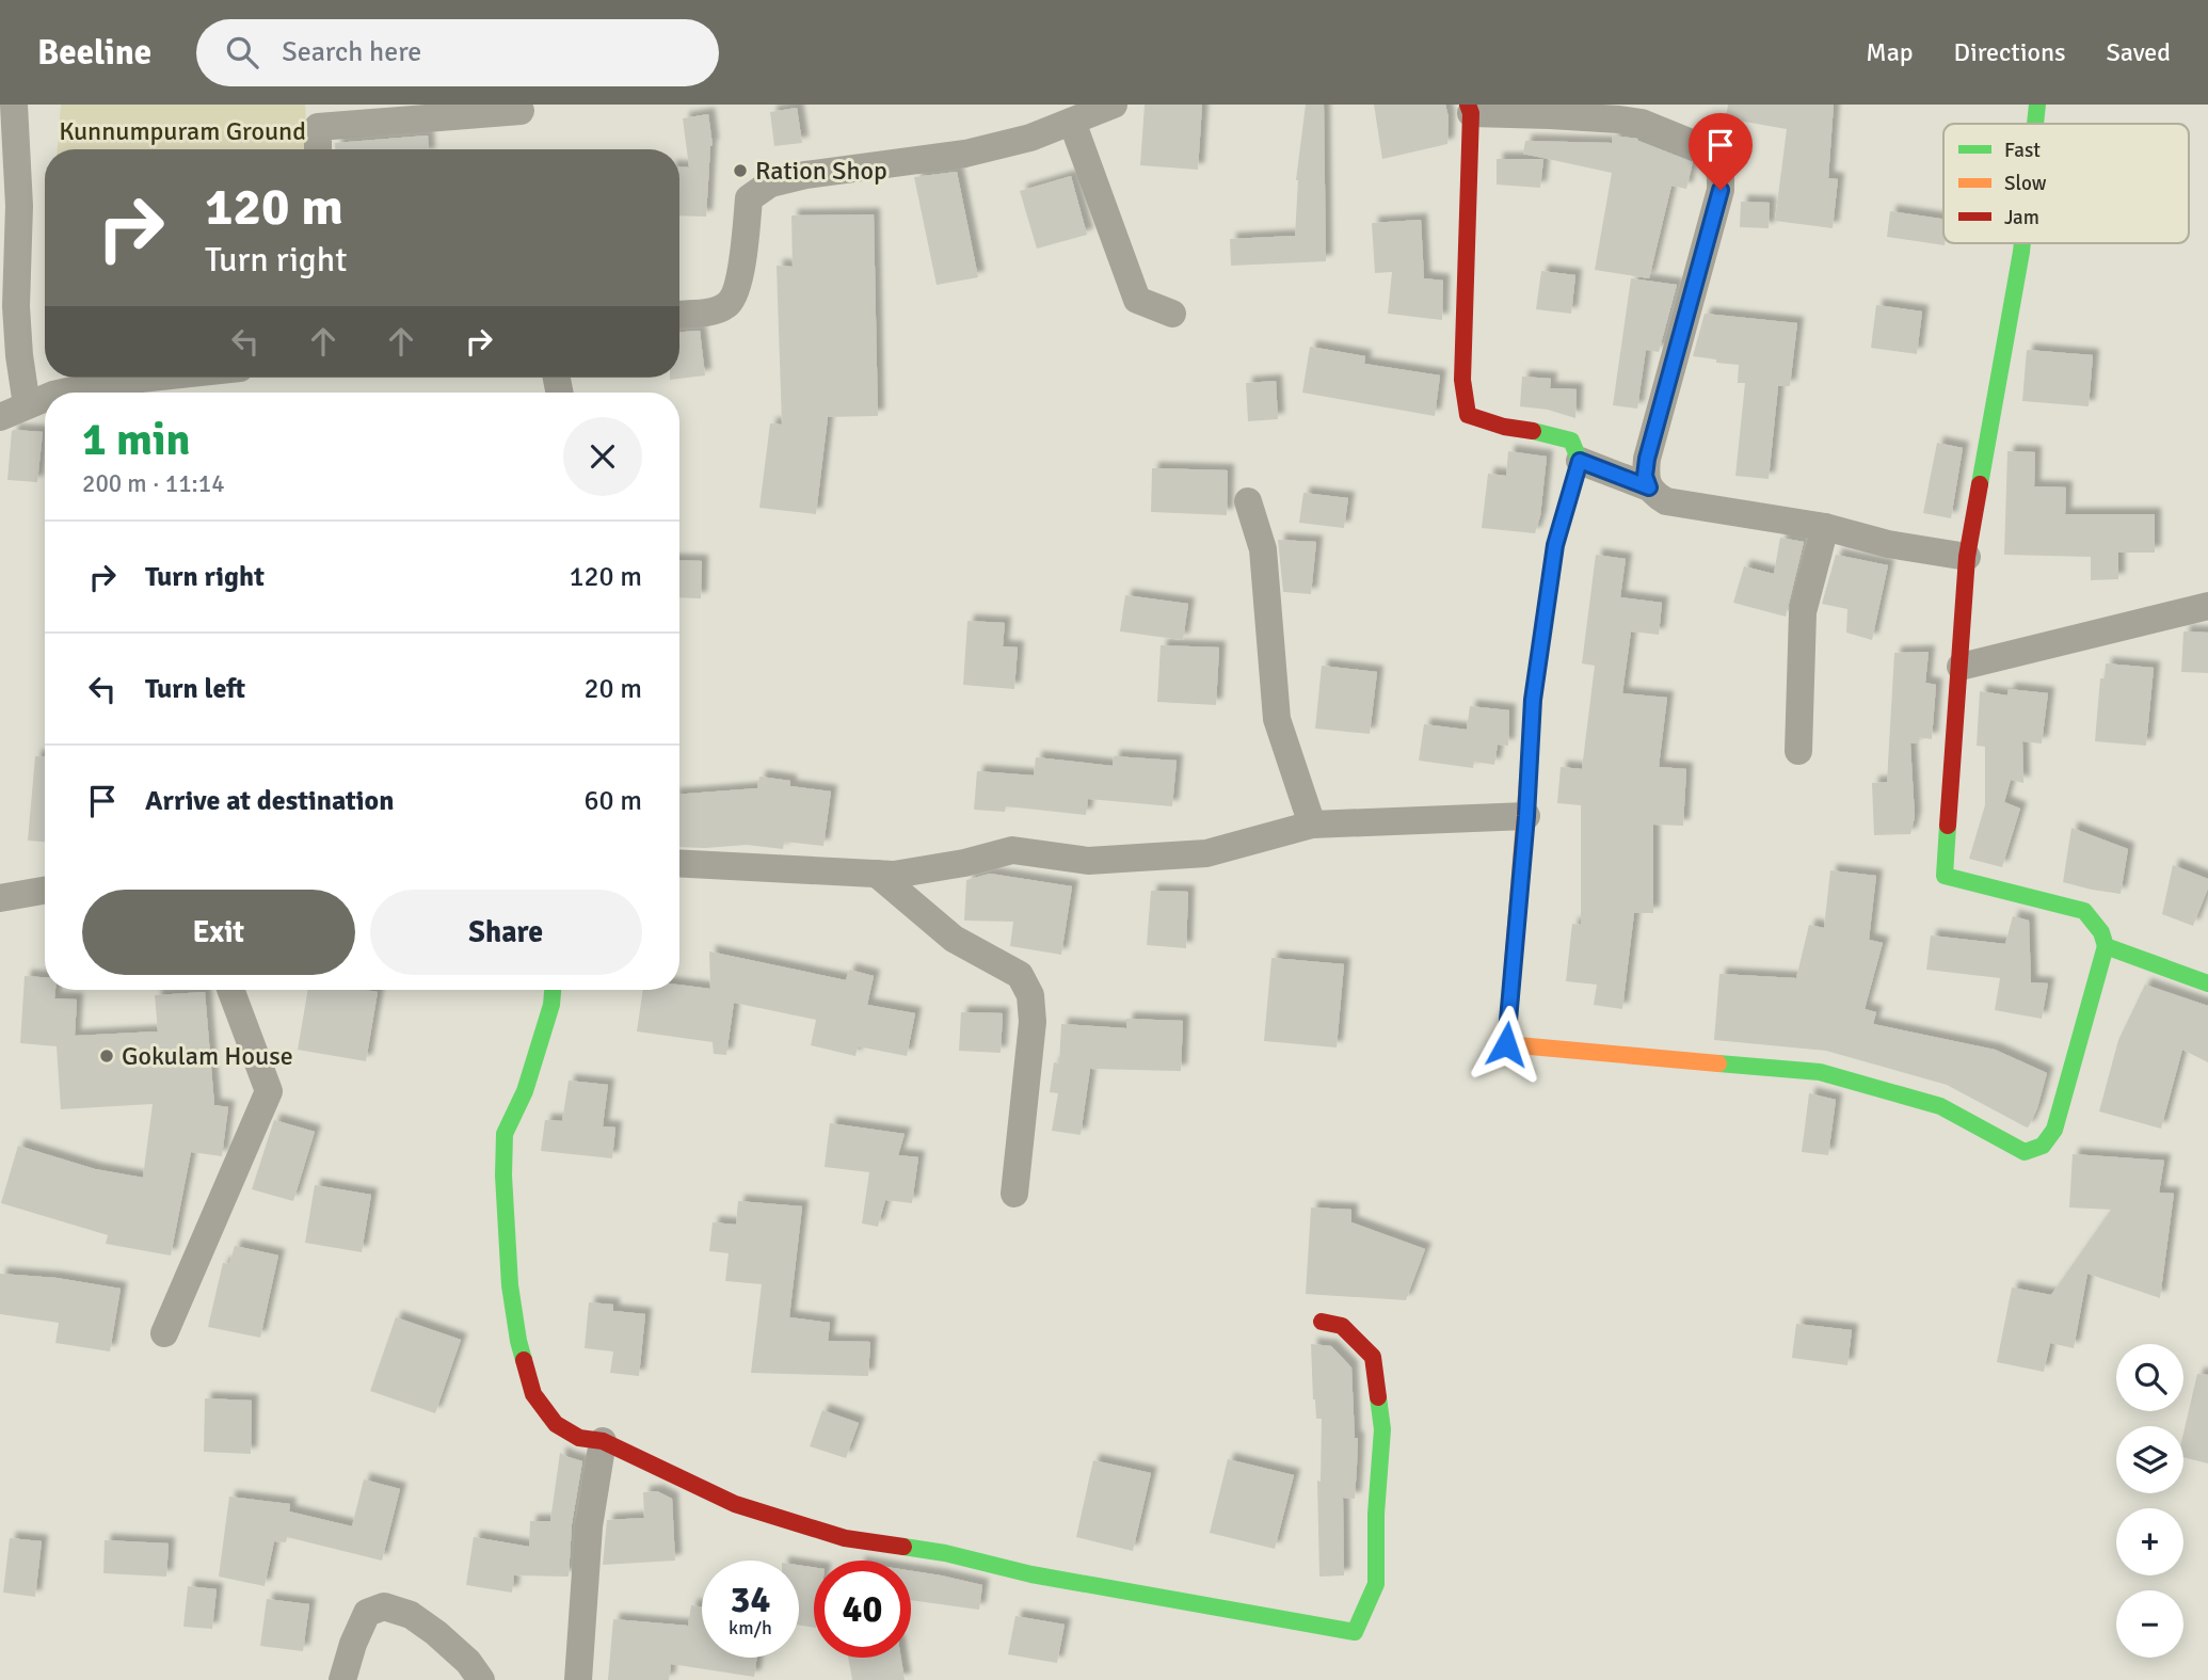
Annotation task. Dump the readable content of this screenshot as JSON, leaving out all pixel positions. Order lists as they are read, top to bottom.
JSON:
{
  "parks": ["Kunnumpuram Ground"],
  "places": ["Ration Shop", "Gokulam House"],
  "legend": ["Fast", "Slow", "Jam"],
  "page": {
    "header": "Beeline",
    "search": "Search here",
    "nav": ["Map", "Directions", "Saved"],
    "turn": ["120 m", "Turn right"],
    "heading": ["1 min", "200 m · 11:14"],
    "list": [
      {
        "name": "Turn right",
        "value": "120 m"
      },
      {
        "name": "Turn left",
        "value": "20 m"
      },
      {
        "name": "Arrive at destination",
        "value": "60 m"
      }
    ],
    "buttons": ["Exit", "Share"],
    "map_buttons": ["+", "−"],
    "speed": "34 km/h",
    "limit": "40"
  }
}
